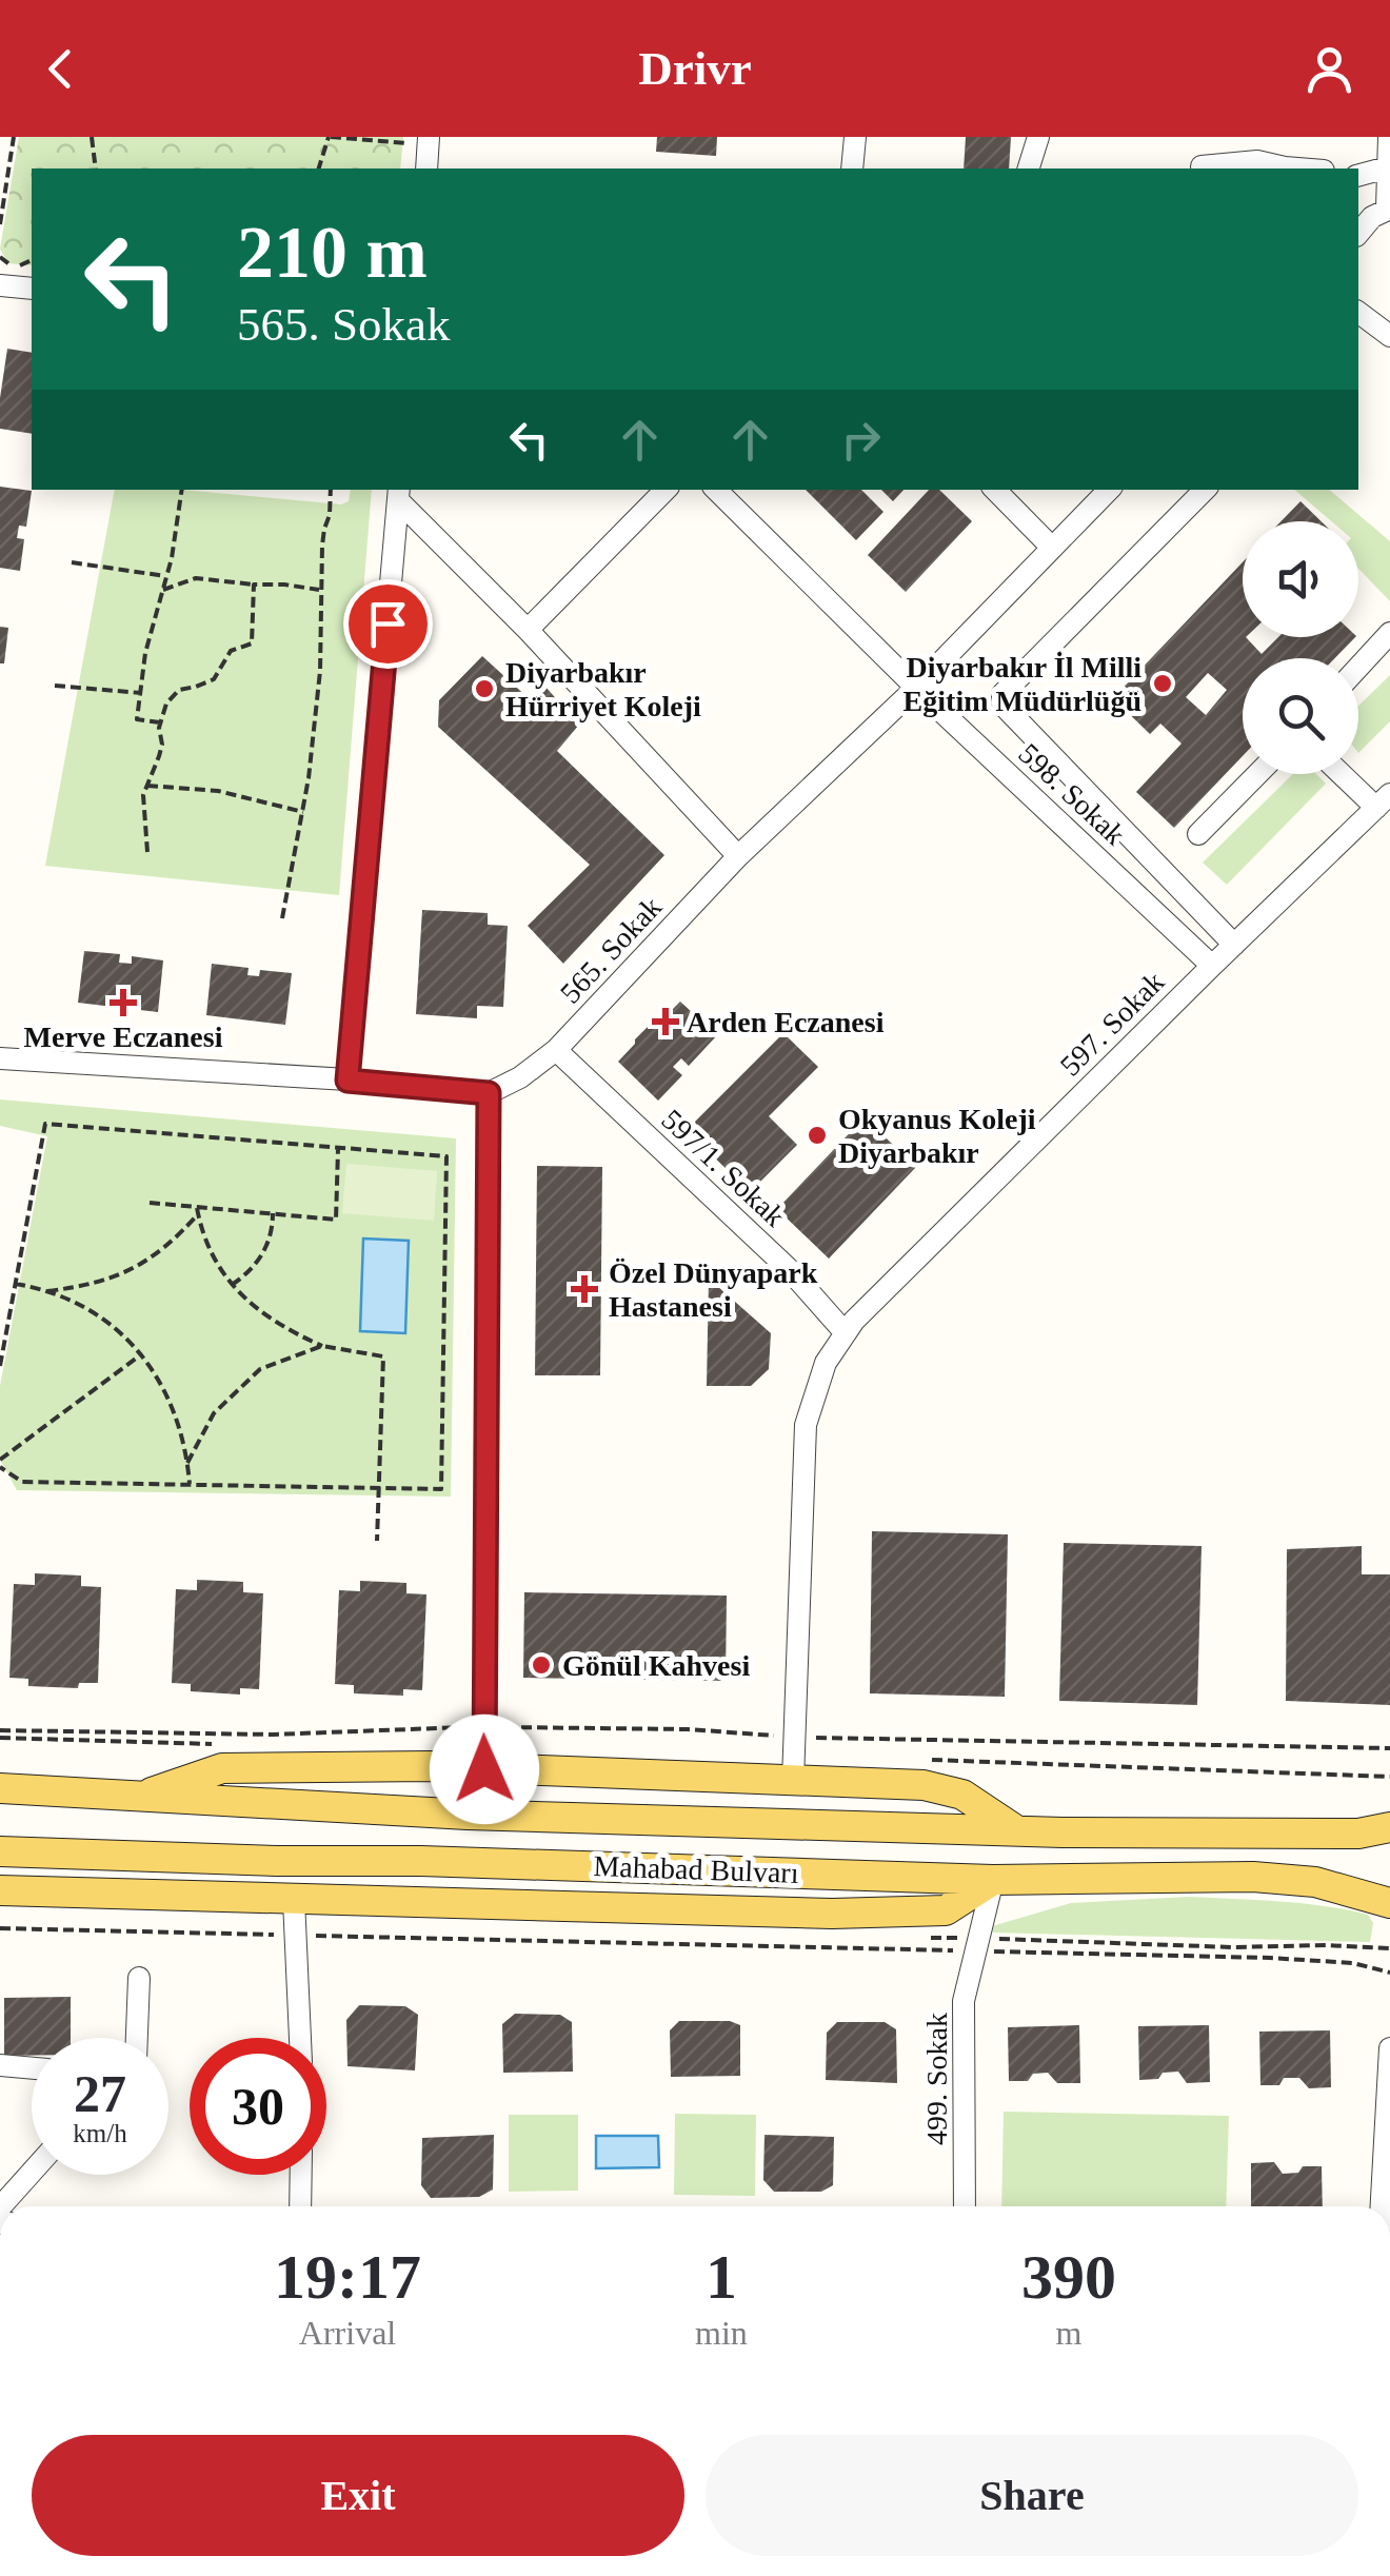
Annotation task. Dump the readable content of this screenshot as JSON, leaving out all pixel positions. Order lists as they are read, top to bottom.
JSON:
{
  "streets": {
    "main road": ["Mahabad Bulvarı"],
    "street": [
      "598. Sokak",
      "565. Sokak",
      "597. Sokak",
      "597/1. Sokak",
      "499. Sokak"
    ]
  },
  "crossings": [
    ["598. Sokak", "565. Sokak"],
    ["598. Sokak", "597. Sokak"],
    ["565. Sokak", "597/1. Sokak"],
    ["597. Sokak", "597/1. Sokak"],
    ["Mahabad Bulvarı", "499. Sokak"]
  ],
  "places": {
    "other": [
      "Diyarbakır İl Milli Eğitim Müdürlüğü",
      "Diyarbakır Hürriyet Koleji",
      "Okyanus Koleji Diyarbakır",
      "Gönül Kahvesi"
    ],
    "health": ["Merve Eczanesi", "Arden Eczanesi", "Özel Dünyapark Hastanesi"]
  },
  "page": {
    "header": "Drivr",
    "turn": ["210 m", "565. Sokak"],
    "speed": "27 km/h",
    "limit": "30",
    "eta": [
      "19:17",
      "Arrival",
      "1",
      "min",
      "390",
      "m"
    ],
    "buttons": ["Exit", "Share"]
  }
}
